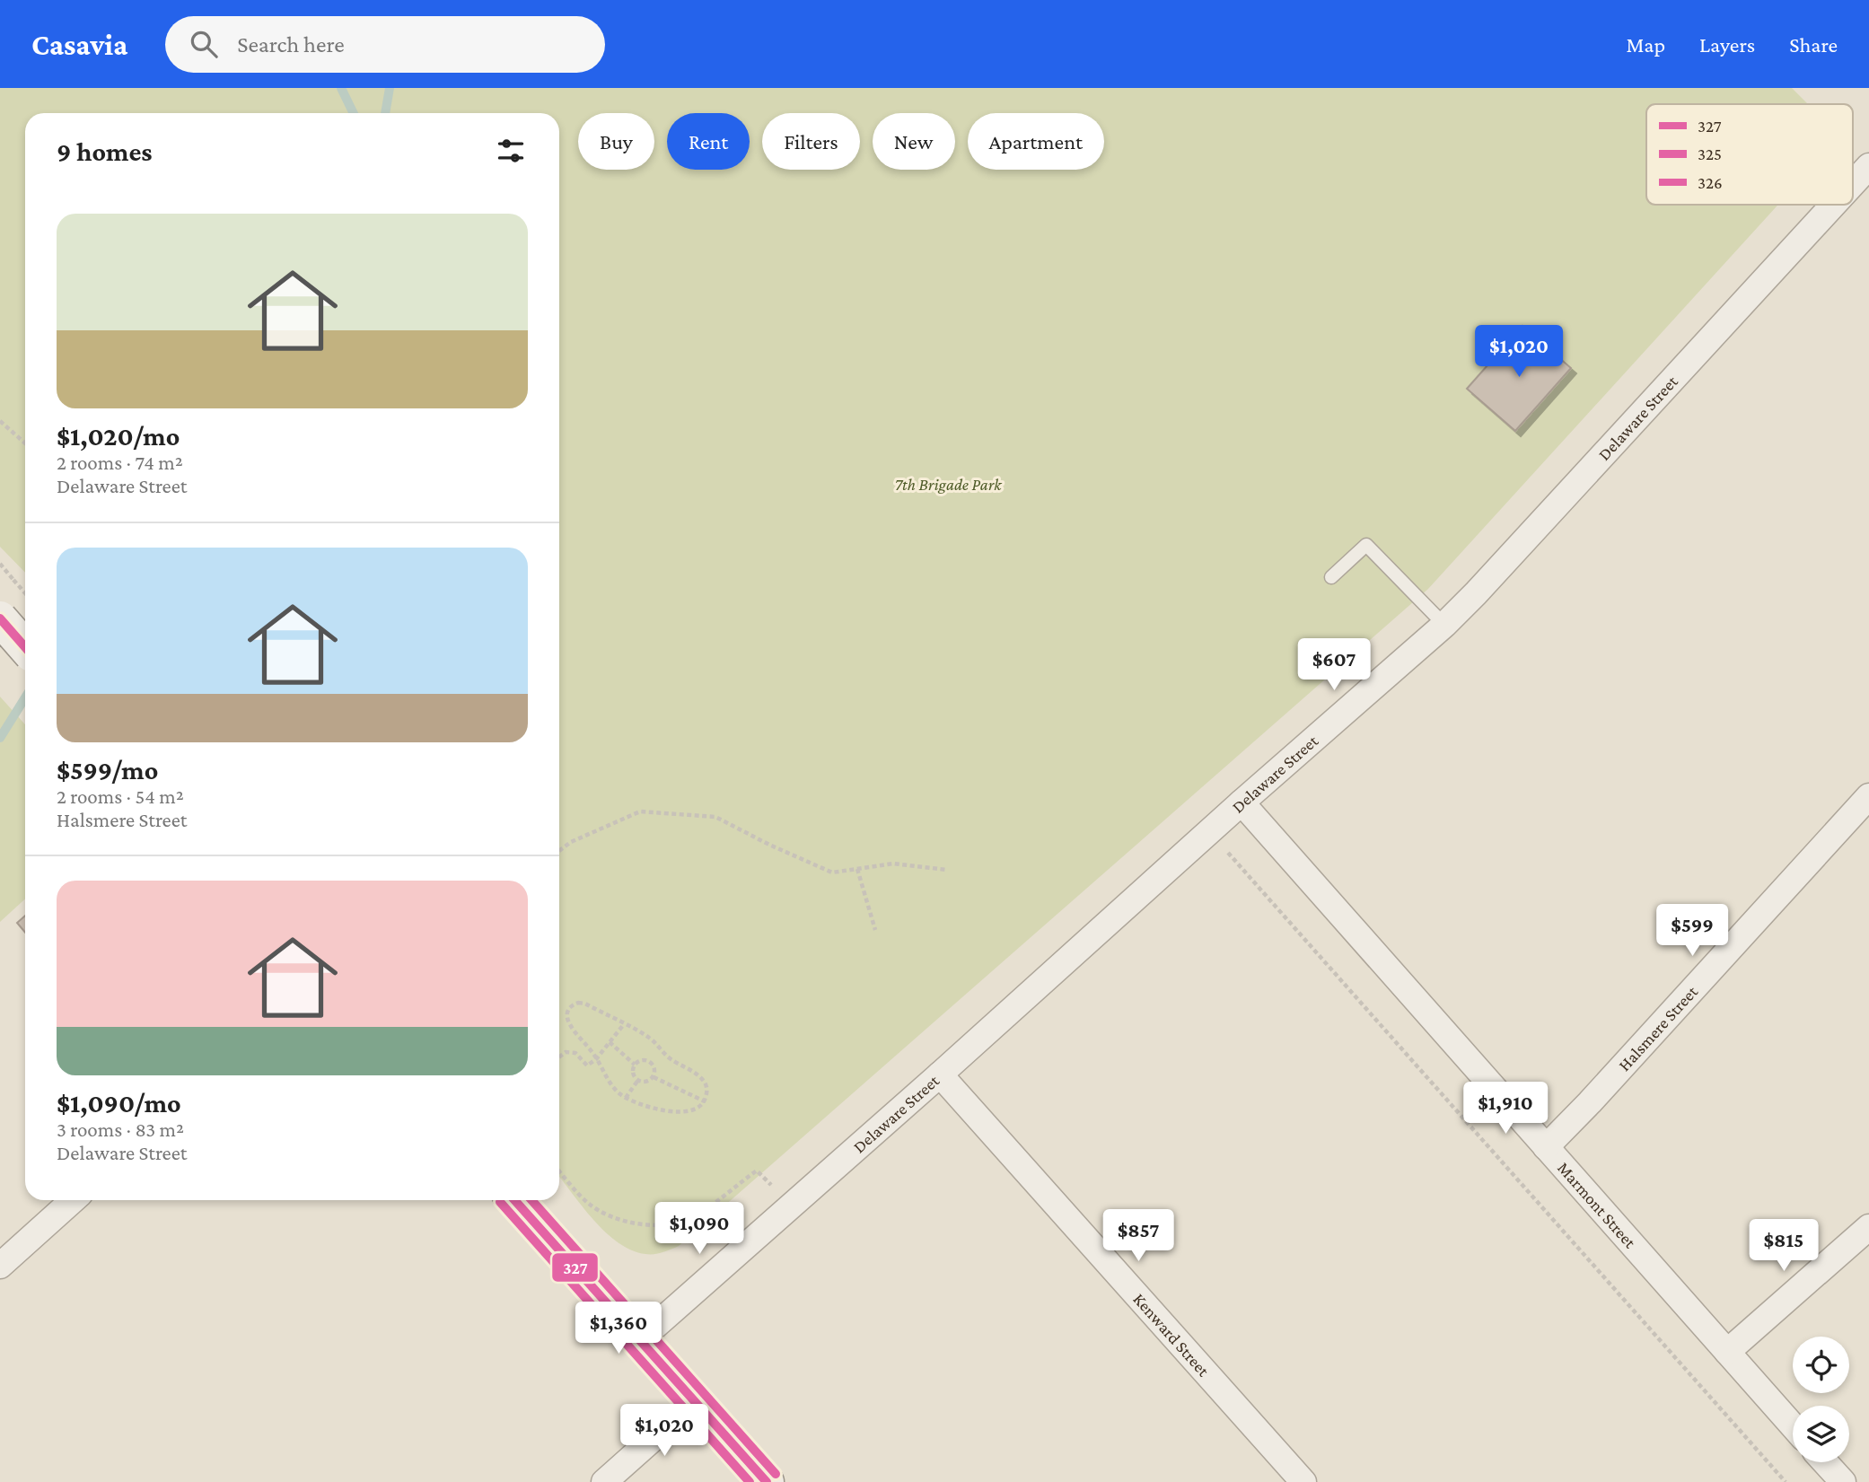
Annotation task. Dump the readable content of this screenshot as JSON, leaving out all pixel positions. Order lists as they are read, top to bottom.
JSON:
{
  "streets": {
    "street": [
      "Delaware Street",
      "Halsmere Street",
      "Marmont Street",
      "Kenward Street"
    ]
  },
  "crossings": [
    ["Delaware Street", "Marmont Street"],
    ["Delaware Street", "Kenward Street"],
    ["Halsmere Street", "Marmont Street"]
  ],
  "parks": ["7th Brigade Park"],
  "lines": ["transit line 327", "transit line 326", "transit line 325"],
  "legend": ["327", "325", "326"],
  "page": {
    "header": "Casavia",
    "search": "Search here",
    "nav": ["Map", "Layers", "Share"],
    "chip": [
      "Buy",
      "Rent",
      "Filters",
      "New",
      "Apartment"
    ],
    "heading": "9 homes",
    "list": [
      {
        "name": "$1,020/mo",
        "note": "2 rooms · 74 m² · Delaware Street"
      },
      {
        "name": "$599/mo",
        "note": "2 rooms · 54 m² · Halsmere Street"
      },
      {
        "name": "$1,090/mo",
        "note": "3 rooms · 83 m² · Delaware Street"
      }
    ],
    "price": [
      "$1,020",
      "$607",
      "$599",
      "$1,910",
      "$1,090",
      "$857",
      "$815",
      "$1,360",
      "$1,020"
    ]
  }
}
